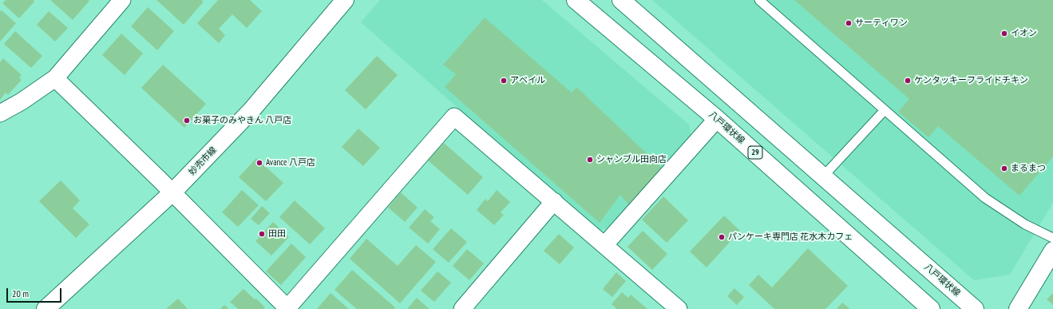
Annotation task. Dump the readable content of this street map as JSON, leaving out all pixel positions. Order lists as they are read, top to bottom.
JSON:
{
  "streets": {
    "main road": ["八戸環状線", "29", "妙売市線"]
  },
  "places": [
    "サーティワン",
    "イオン",
    "アベイル",
    "ケンタッキーフライドチキン",
    "お菓子のみやきん 八戸店",
    "シャンブル田向店",
    "Avance 八戸店",
    "まるまつ",
    "田田",
    "パンケーキ専門店 花水木カフェ"
  ],
  "scale_bar": "20 m"
}
